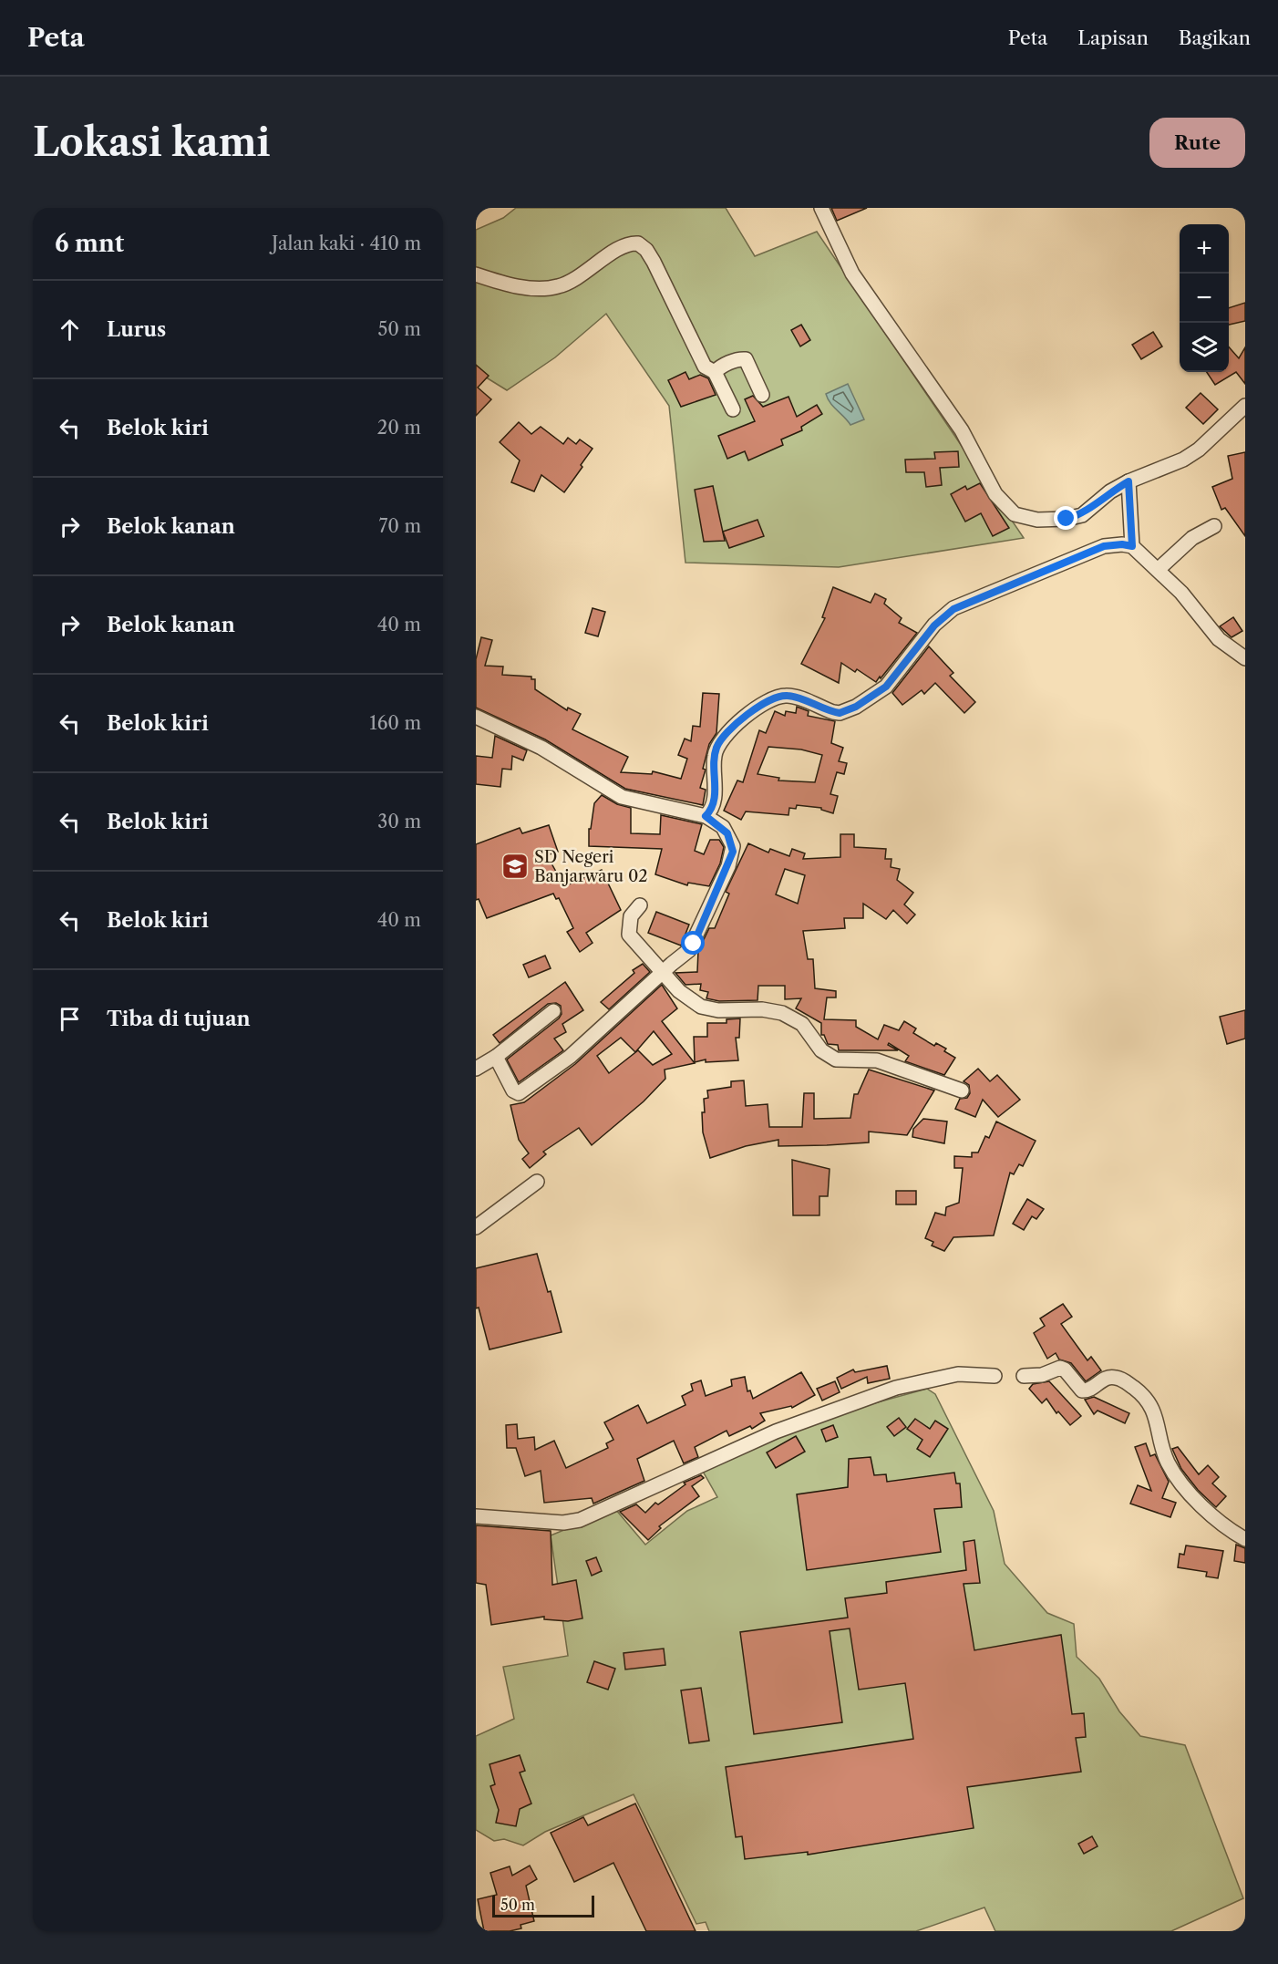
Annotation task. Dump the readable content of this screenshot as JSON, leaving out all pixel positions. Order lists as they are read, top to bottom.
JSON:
{
  "places": {
    "school or university": ["SD Negeri Banjarwaru 02"]
  },
  "scale_bar": "50 m",
  "page": {
    "header": "Peta",
    "nav": ["Peta", "Lapisan", "Bagikan"],
    "buttons": "Rute",
    "title": "Lokasi kami",
    "heading": ["6 mnt", "Jalan kaki · 410 m"],
    "map_buttons": ["+", "−"],
    "list": [
      ["Lurus", "50 m"],
      ["Belok kiri", "20 m"],
      ["Belok kanan", "70 m"],
      ["Belok kanan", "40 m"],
      ["Belok kiri", "160 m"],
      ["Belok kiri", "30 m"],
      ["Belok kiri", "40 m"],
      "Tiba di tujuan"
    ],
    "scale": "50 m"
  }
}
